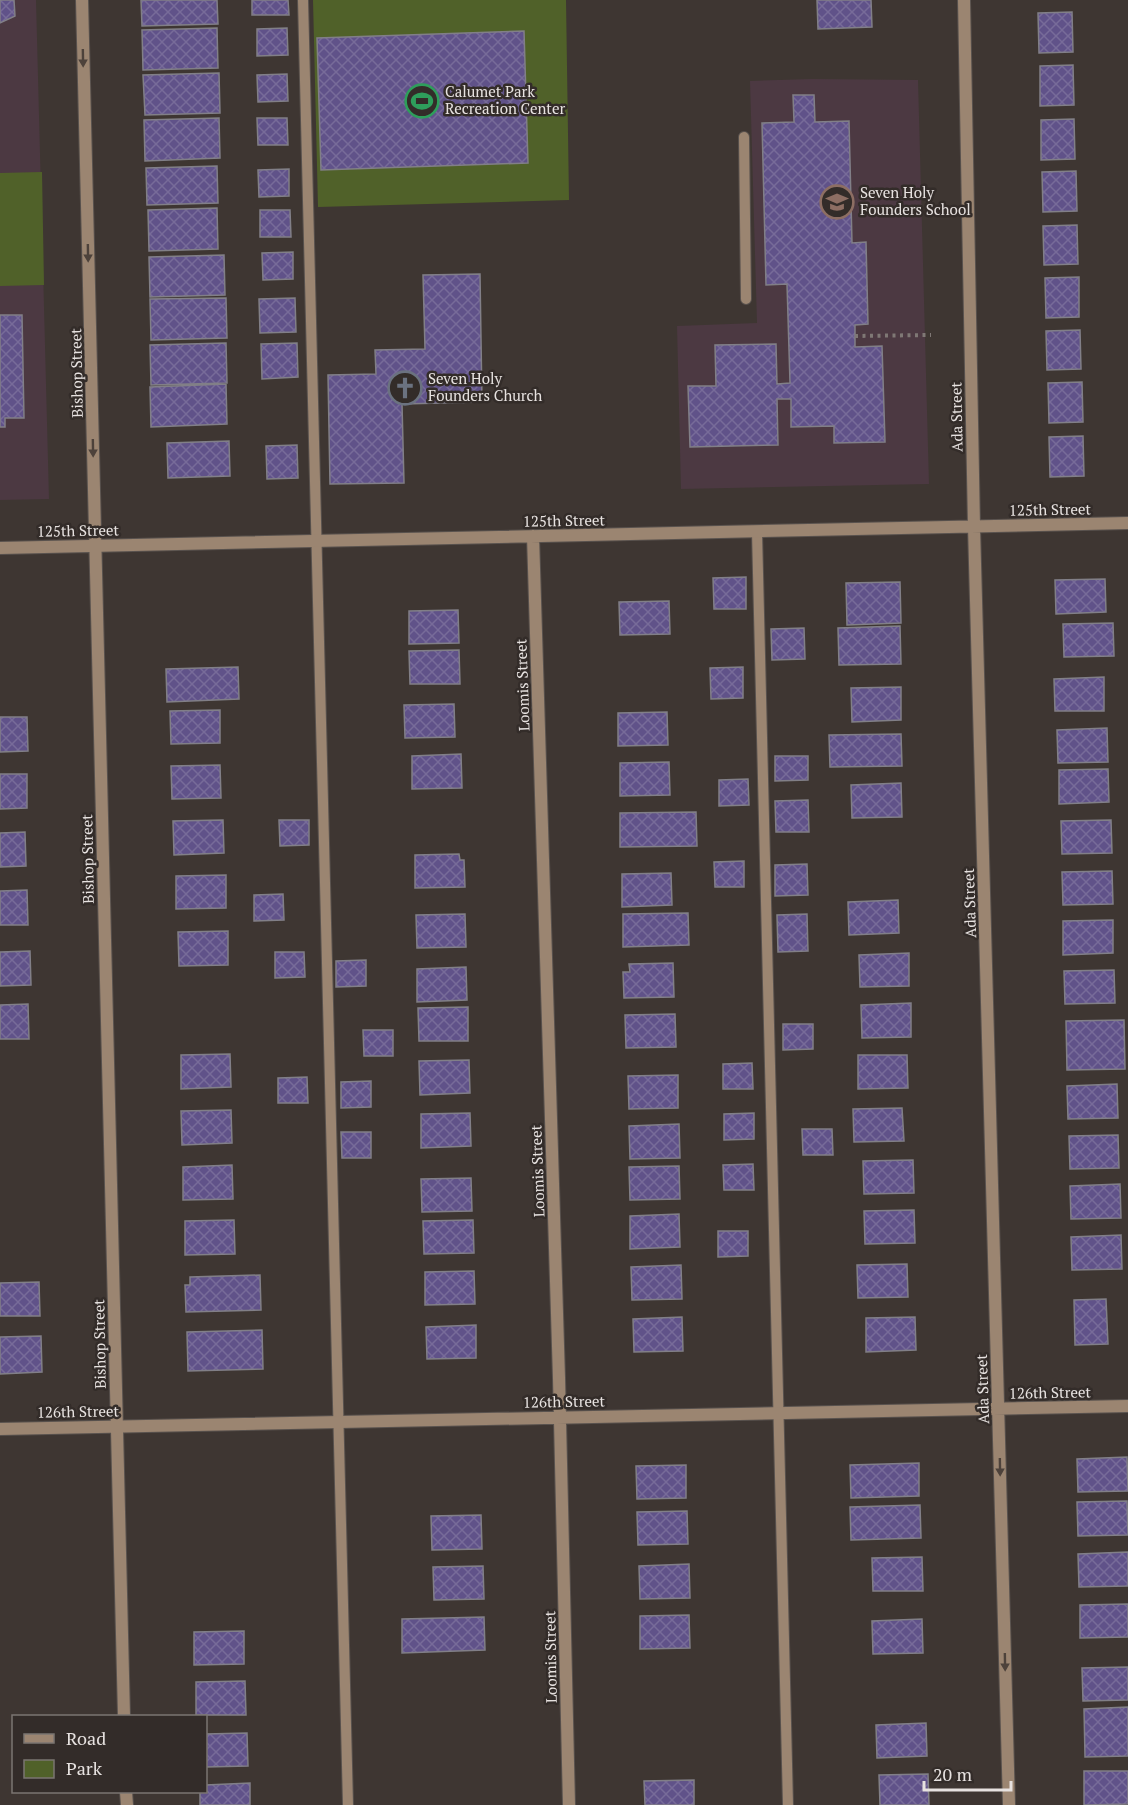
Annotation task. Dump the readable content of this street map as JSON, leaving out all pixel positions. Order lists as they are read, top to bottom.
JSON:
{
  "streets": {
    "street": [
      "Bishop Street",
      "Ada Street",
      "125th Street",
      "Loomis Street",
      "126th Street"
    ]
  },
  "crossings": [
    ["Bishop Street", "125th Street"],
    ["Bishop Street", "126th Street"],
    ["Ada Street", "125th Street"],
    ["Ada Street", "126th Street"],
    ["125th Street", "Loomis Street"],
    ["Loomis Street", "126th Street"]
  ],
  "places": {
    "sports": ["Calumet Park Recreation Center"],
    "school or university": ["Seven Holy Founders School"],
    "church": ["Seven Holy Founders Church"]
  },
  "legend": ["Road", "Park"],
  "scale_bar": "20 m"
}
